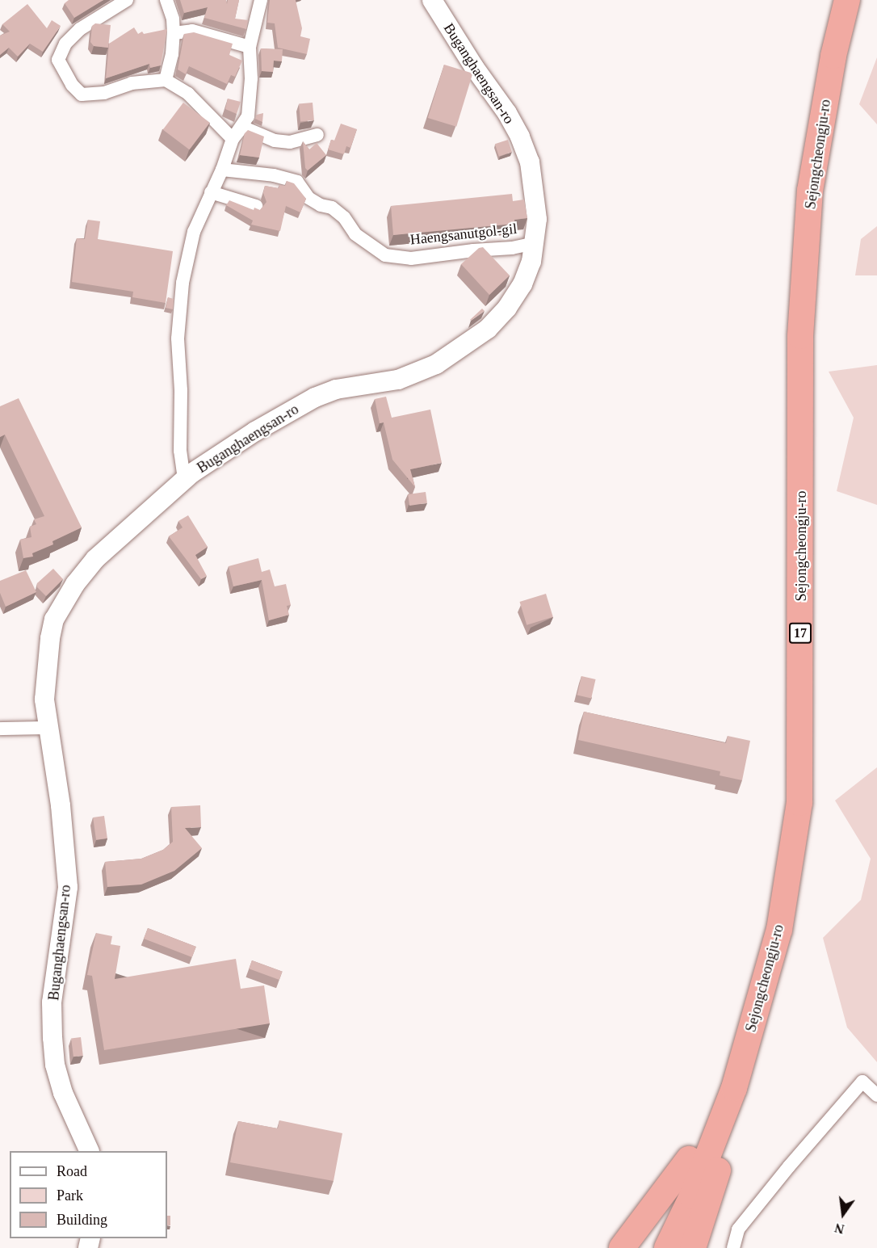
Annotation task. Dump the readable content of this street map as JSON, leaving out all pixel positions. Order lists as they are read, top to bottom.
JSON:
{
  "streets": {
    "highway": ["Sejongcheongju-ro", "17"],
    "street": ["Buganghaengsan-ro", "Haengsanutgol-gil"]
  },
  "crossings": [
    ["Buganghaengsan-ro", "Haengsanutgol-gil"]
  ],
  "legend": ["Road", "Park", "Building"],
  "north": "bottom"
}
